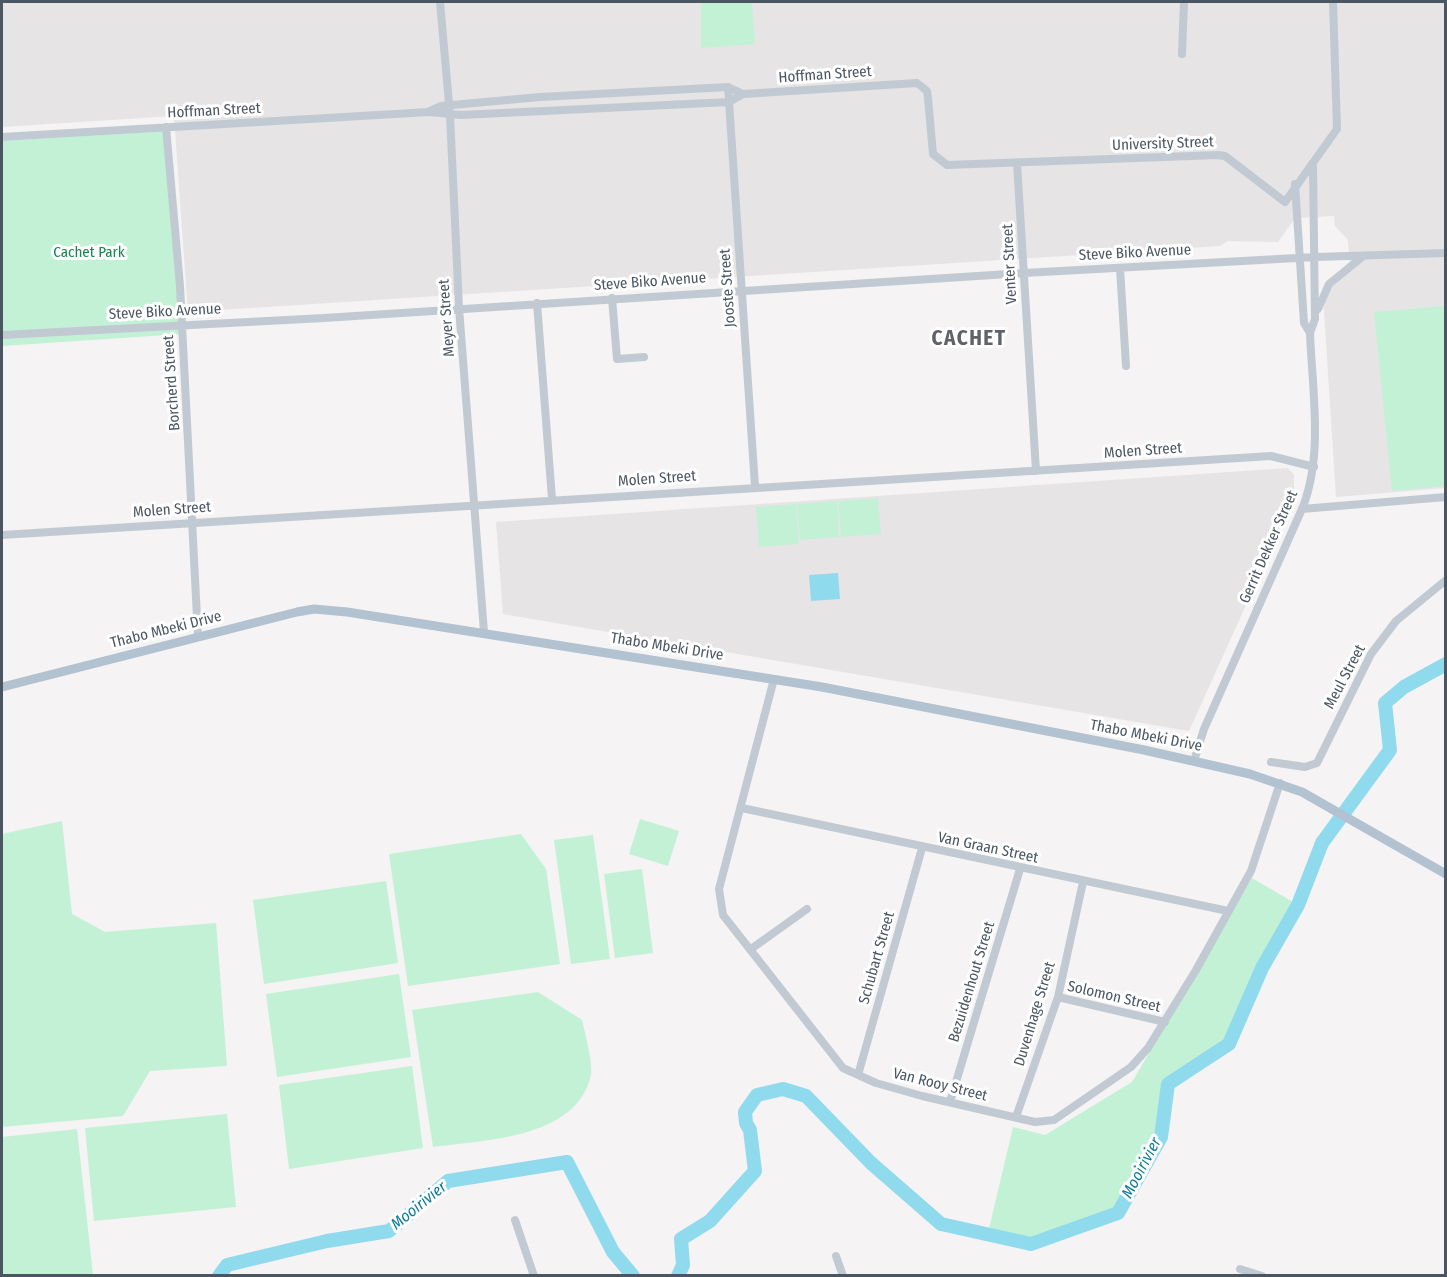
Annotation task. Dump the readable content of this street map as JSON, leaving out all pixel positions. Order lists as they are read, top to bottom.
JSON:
{
  "streets": {
    "main road": ["Thabo Mbeki Drive"],
    "street": [
      "Hoffman Street",
      "University Street",
      "Steve Biko Avenue",
      "Venter Street",
      "Jooste Street",
      "Meyer Street",
      "Borcherd Street",
      "Molen Street",
      "Gerrit Dekker Street",
      "Meul Street",
      "Van Graan Street",
      "Schubart Street",
      "Bezuidenhout Street",
      "Solomon Street",
      "Duvenhage Street",
      "Van Rooy Street"
    ]
  },
  "crossings": [
    ["Hoffman Street", "University Street"],
    ["Hoffman Street", "Jooste Street"],
    ["Hoffman Street", "Meyer Street"],
    ["Hoffman Street", "Borcherd Street"],
    ["University Street", "Venter Street"],
    ["University Street", "Gerrit Dekker Street"],
    ["Steve Biko Avenue", "Venter Street"],
    ["Steve Biko Avenue", "Jooste Street"],
    ["Steve Biko Avenue", "Meyer Street"],
    ["Steve Biko Avenue", "Borcherd Street"],
    ["Steve Biko Avenue", "Gerrit Dekker Street"],
    ["Venter Street", "Molen Street"],
    ["Jooste Street", "Molen Street"],
    ["Meyer Street", "Molen Street"],
    ["Meyer Street", "Thabo Mbeki Drive"],
    ["Borcherd Street", "Molen Street"],
    ["Borcherd Street", "Thabo Mbeki Drive"],
    ["Molen Street", "Gerrit Dekker Street"],
    ["Gerrit Dekker Street", "Thabo Mbeki Drive"],
    ["Thabo Mbeki Drive", "Van Rooy Street"],
    ["Van Graan Street", "Schubart Street"],
    ["Van Graan Street", "Bezuidenhout Street"],
    ["Van Graan Street", "Duvenhage Street"],
    ["Van Graan Street", "Van Rooy Street"],
    ["Schubart Street", "Van Rooy Street"],
    ["Bezuidenhout Street", "Van Rooy Street"],
    ["Solomon Street", "Duvenhage Street"],
    ["Solomon Street", "Van Rooy Street"],
    ["Duvenhage Street", "Van Rooy Street"]
  ],
  "districts": ["CACHET"],
  "water": ["Mooirivier"],
  "parks": ["Cachet Park"]
}
